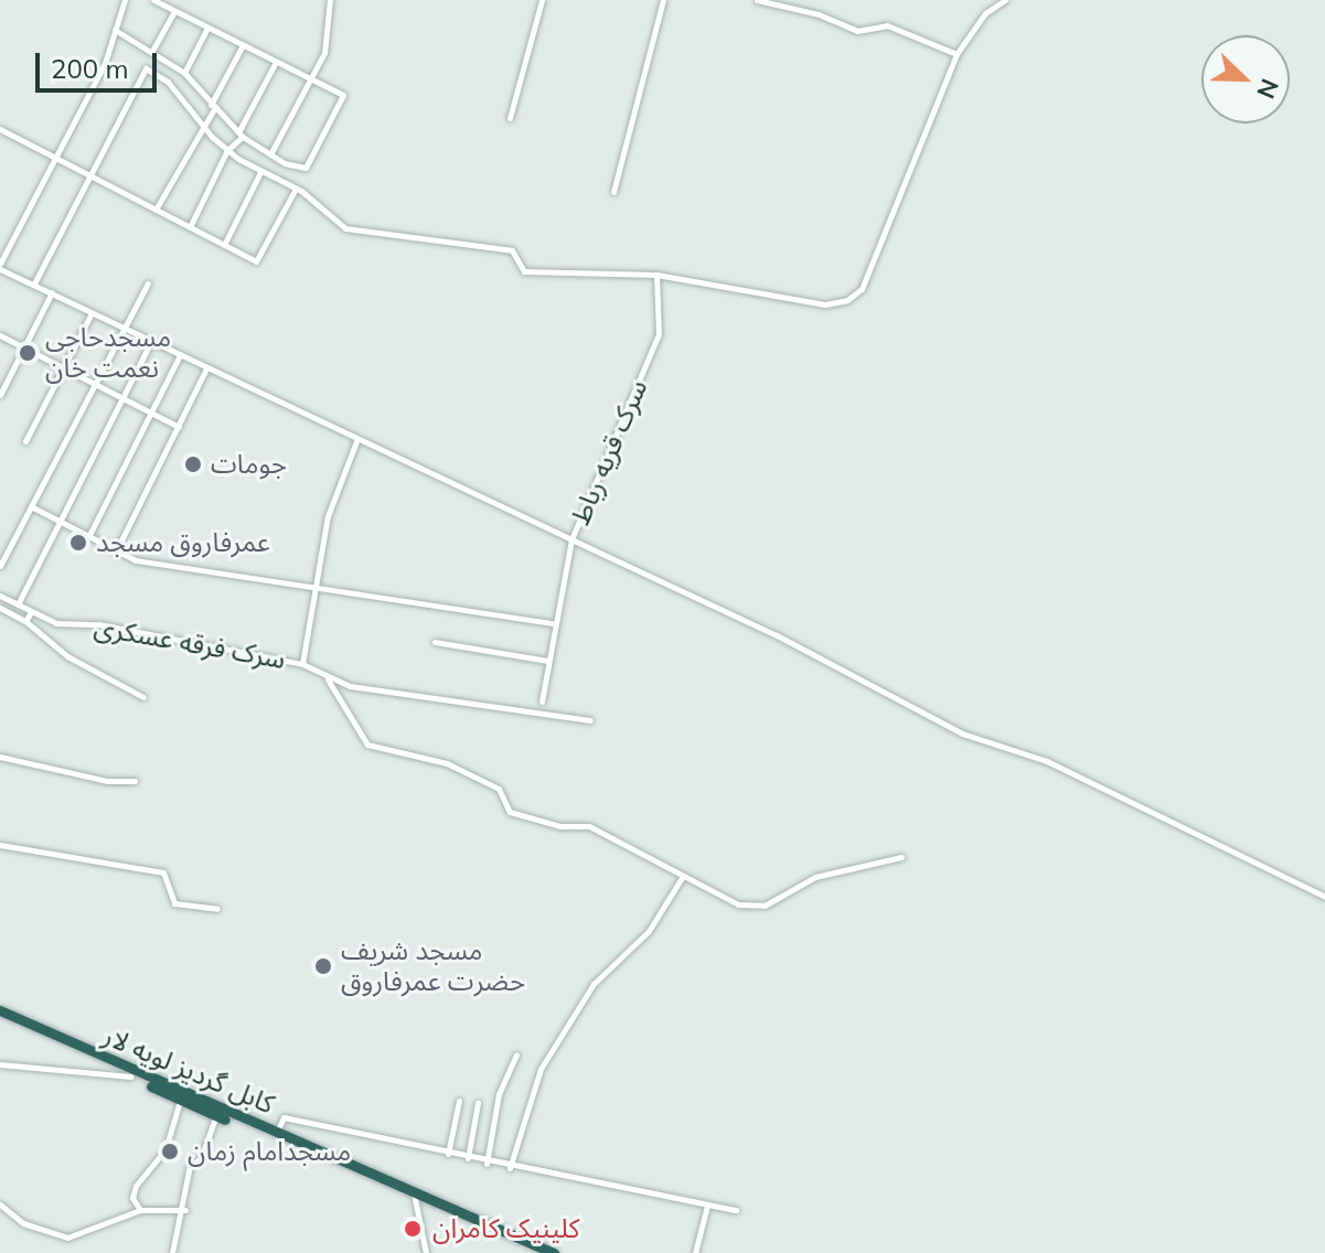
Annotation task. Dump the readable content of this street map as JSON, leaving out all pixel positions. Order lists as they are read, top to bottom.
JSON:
{
  "streets": {
    "highway": ["کابل گردیز لویه لار"],
    "street": ["سرک قریه رباط", "سرک فرقه عسکری"]
  },
  "places": [
    "مسجدحاجی نعمت خان",
    "جومات",
    "عمرفاروق مسجد",
    "مسجد شریف حضرت عمرفاروق",
    "مسجدامام زمان",
    "کلینیک کامران"
  ],
  "scale_bar": "200 m",
  "north": "bottom right"
}
